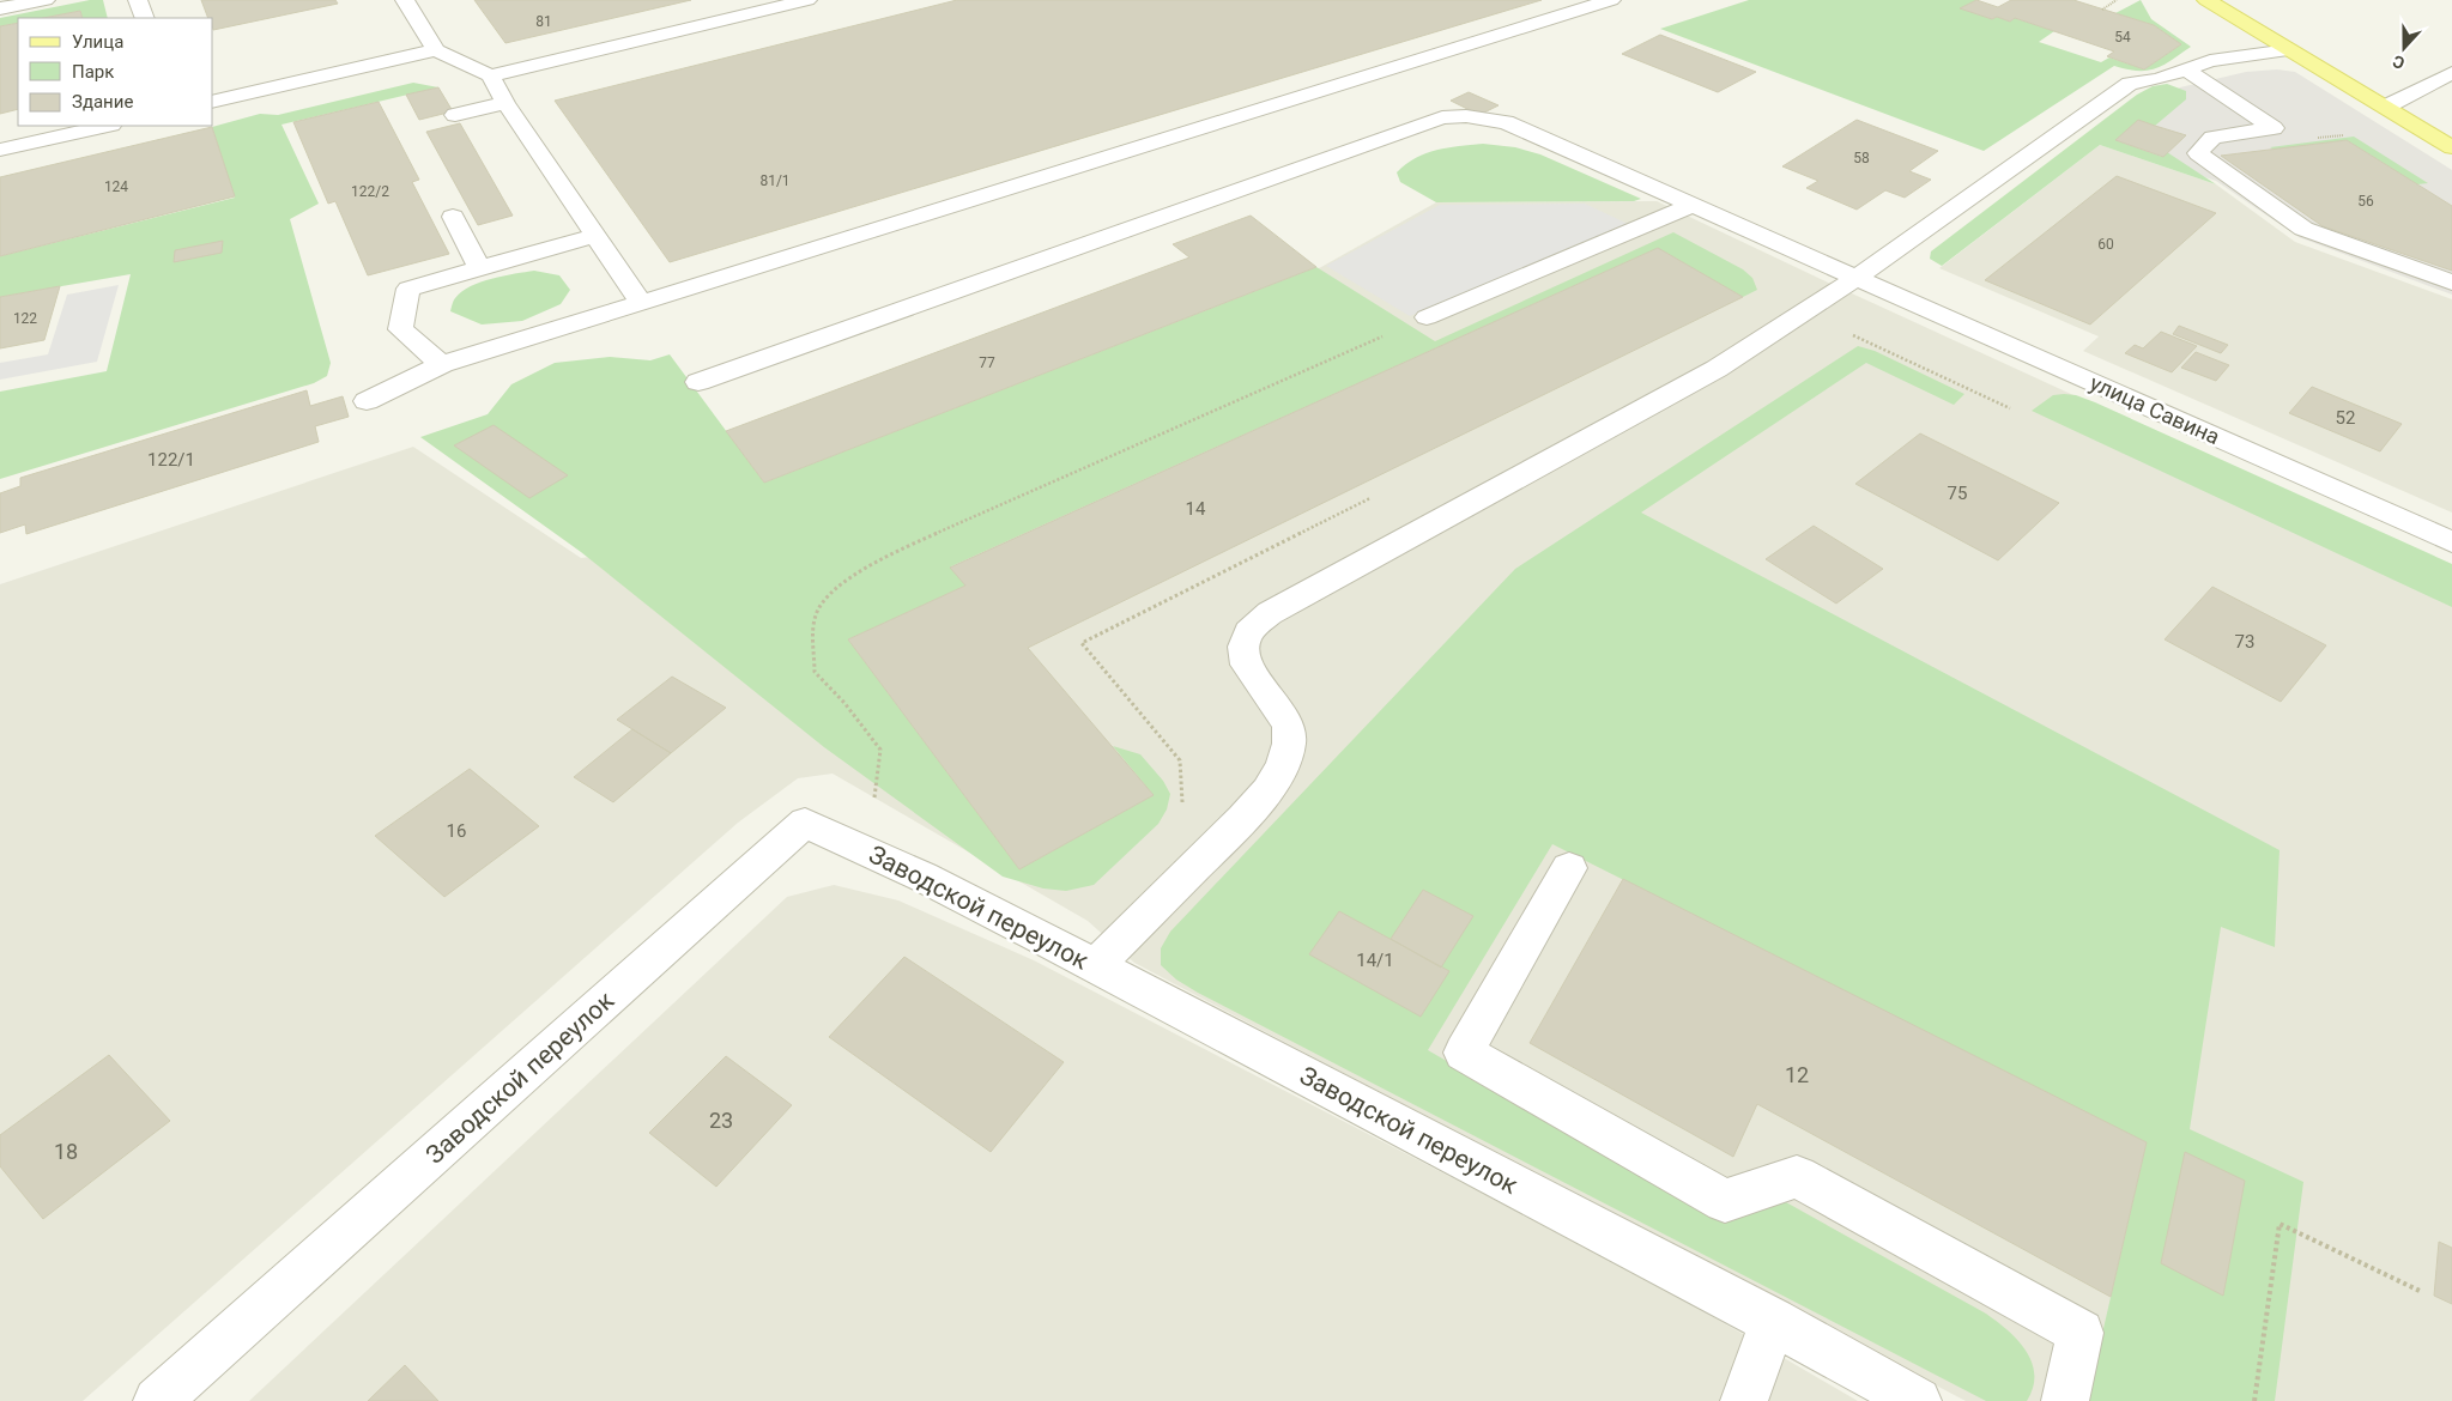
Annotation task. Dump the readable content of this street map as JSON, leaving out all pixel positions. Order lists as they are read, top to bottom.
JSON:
{
  "streets": {
    "street": ["улица Савина", "Заводской переулок"]
  },
  "house_numbers": [
    "81",
    "54",
    "58",
    "81/1",
    "124",
    "122/2",
    "56",
    "60",
    "122",
    "77",
    "52",
    "122/1",
    "75",
    "14",
    "73",
    "16",
    "14/1",
    "12",
    "23",
    "18"
  ],
  "legend": ["Улица", "Парк", "Здание"],
  "north": "bottom"
}
